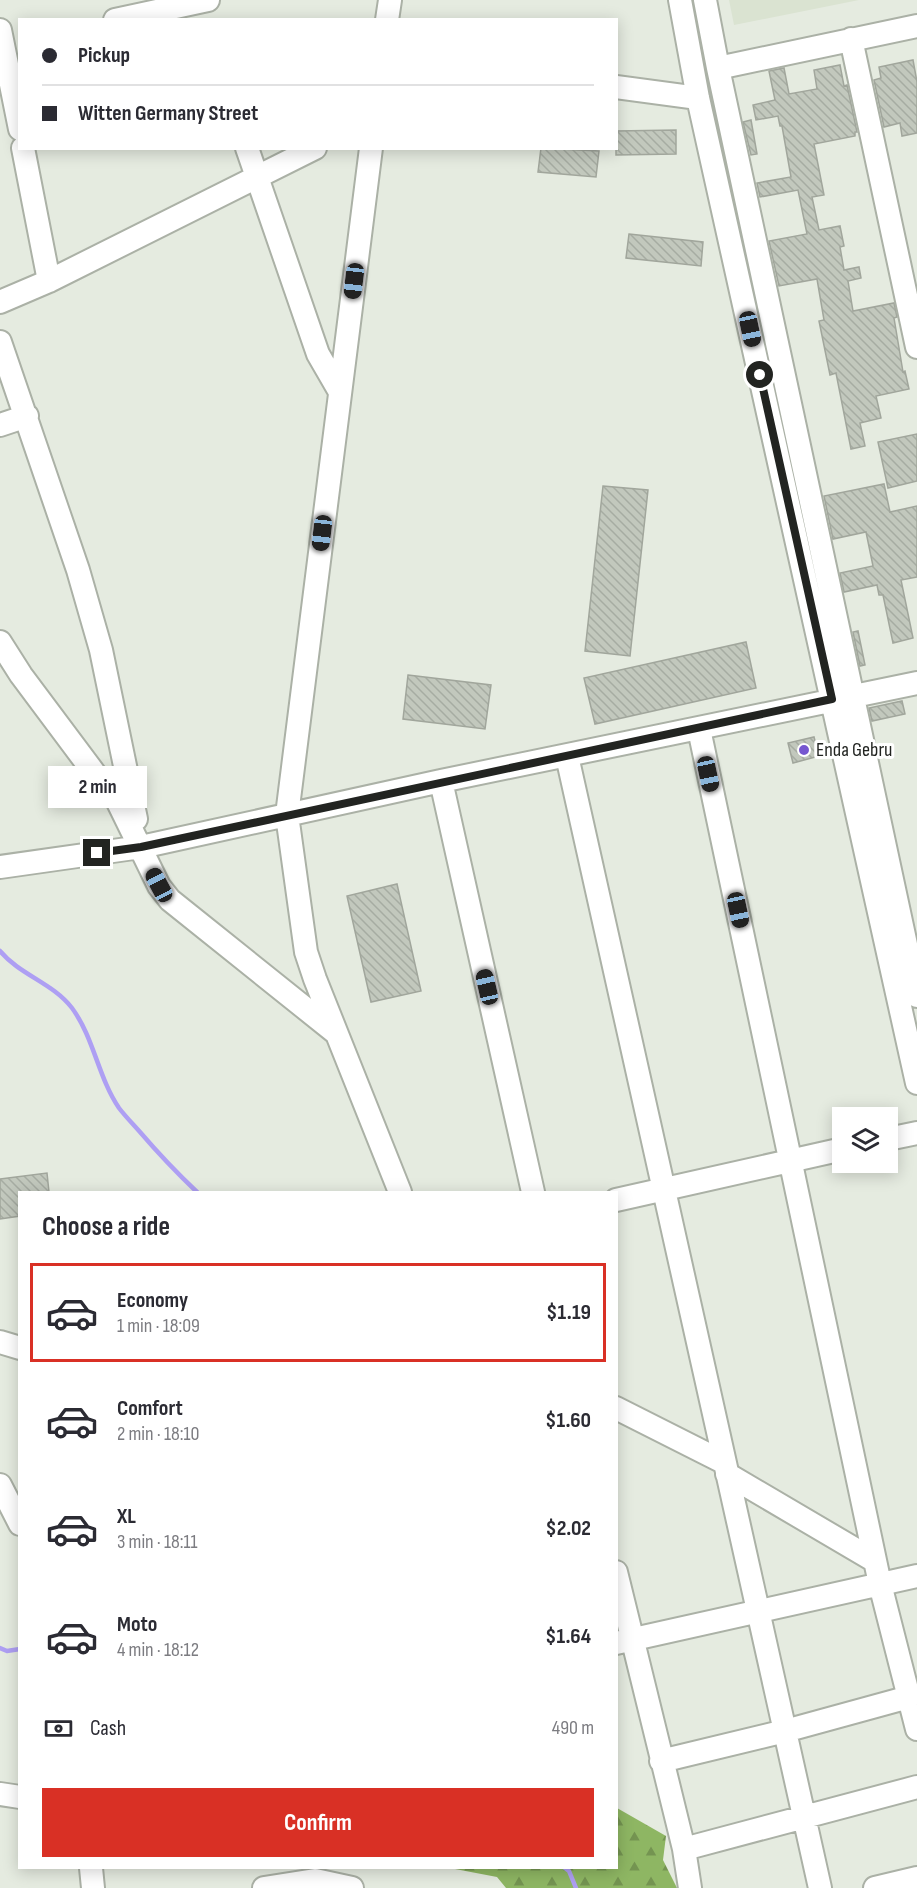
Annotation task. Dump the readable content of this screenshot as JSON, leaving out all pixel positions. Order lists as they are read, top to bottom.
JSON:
{
  "places": ["Enda Gebru"],
  "page": {
    "banner": ["Pickup", "Witten Germany Street"],
    "bubble": "2 min",
    "heading": "Choose a ride",
    "list": [
      {
        "name": "Economy",
        "note": "1 min · 18:09",
        "value": "$1.19"
      },
      {
        "name": "Comfort",
        "note": "2 min · 18:10",
        "value": "$1.60"
      },
      {
        "name": "XL",
        "note": "3 min · 18:11",
        "value": "$2.02"
      },
      {
        "name": "Moto",
        "note": "4 min · 18:12",
        "value": "$1.64"
      }
    ],
    "pay": ["Cash", "490 m"],
    "buttons": "Confirm"
  }
}
